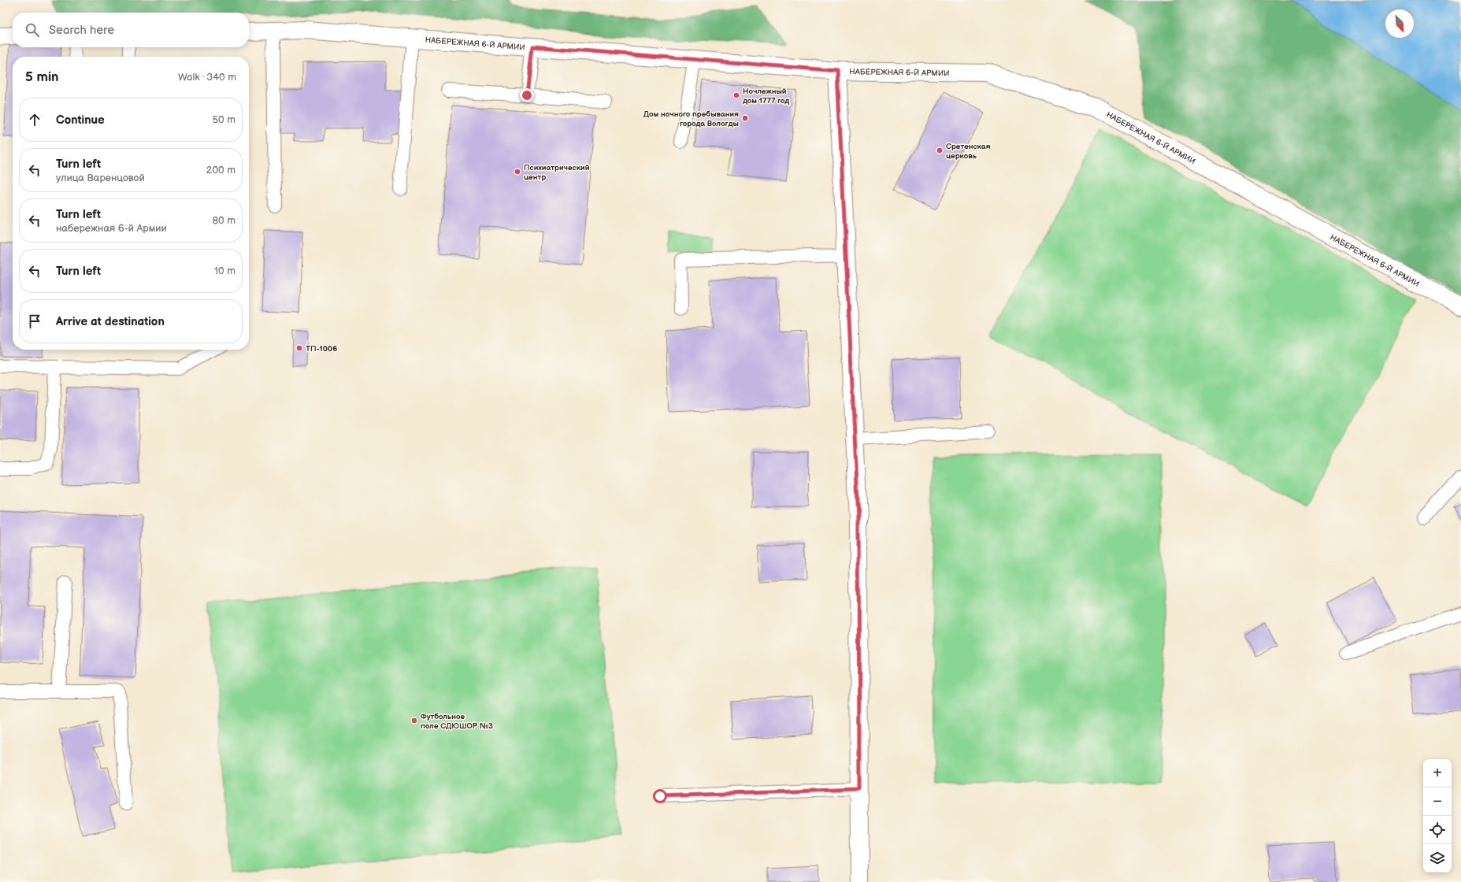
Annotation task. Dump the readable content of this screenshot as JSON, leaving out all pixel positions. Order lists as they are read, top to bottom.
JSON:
{
  "streets": {
    "street": ["НАБЕРЕЖНАЯ 6-Й АРМИИ"]
  },
  "places": [
    "Ночлежный дом 1777 год",
    "Дом ночного пребывания города Вологды",
    "Сретенская церковь",
    "Психиатрический центр",
    "ТП-1006",
    "Футбольное поле СДЮШОР №3"
  ],
  "north": "bottom right",
  "page": {
    "search": "Search here",
    "heading": ["5 min", "Walk · 340 m"],
    "list": [
      ["Continue", "50 m"],
      ["Turn left", "улица Варенцовой", "200 m"],
      ["Turn left", "набережная 6-й Армии", "80 m"],
      ["Turn left", "10 m"],
      "Arrive at destination"
    ],
    "map_buttons": ["+", "−"]
  }
}
